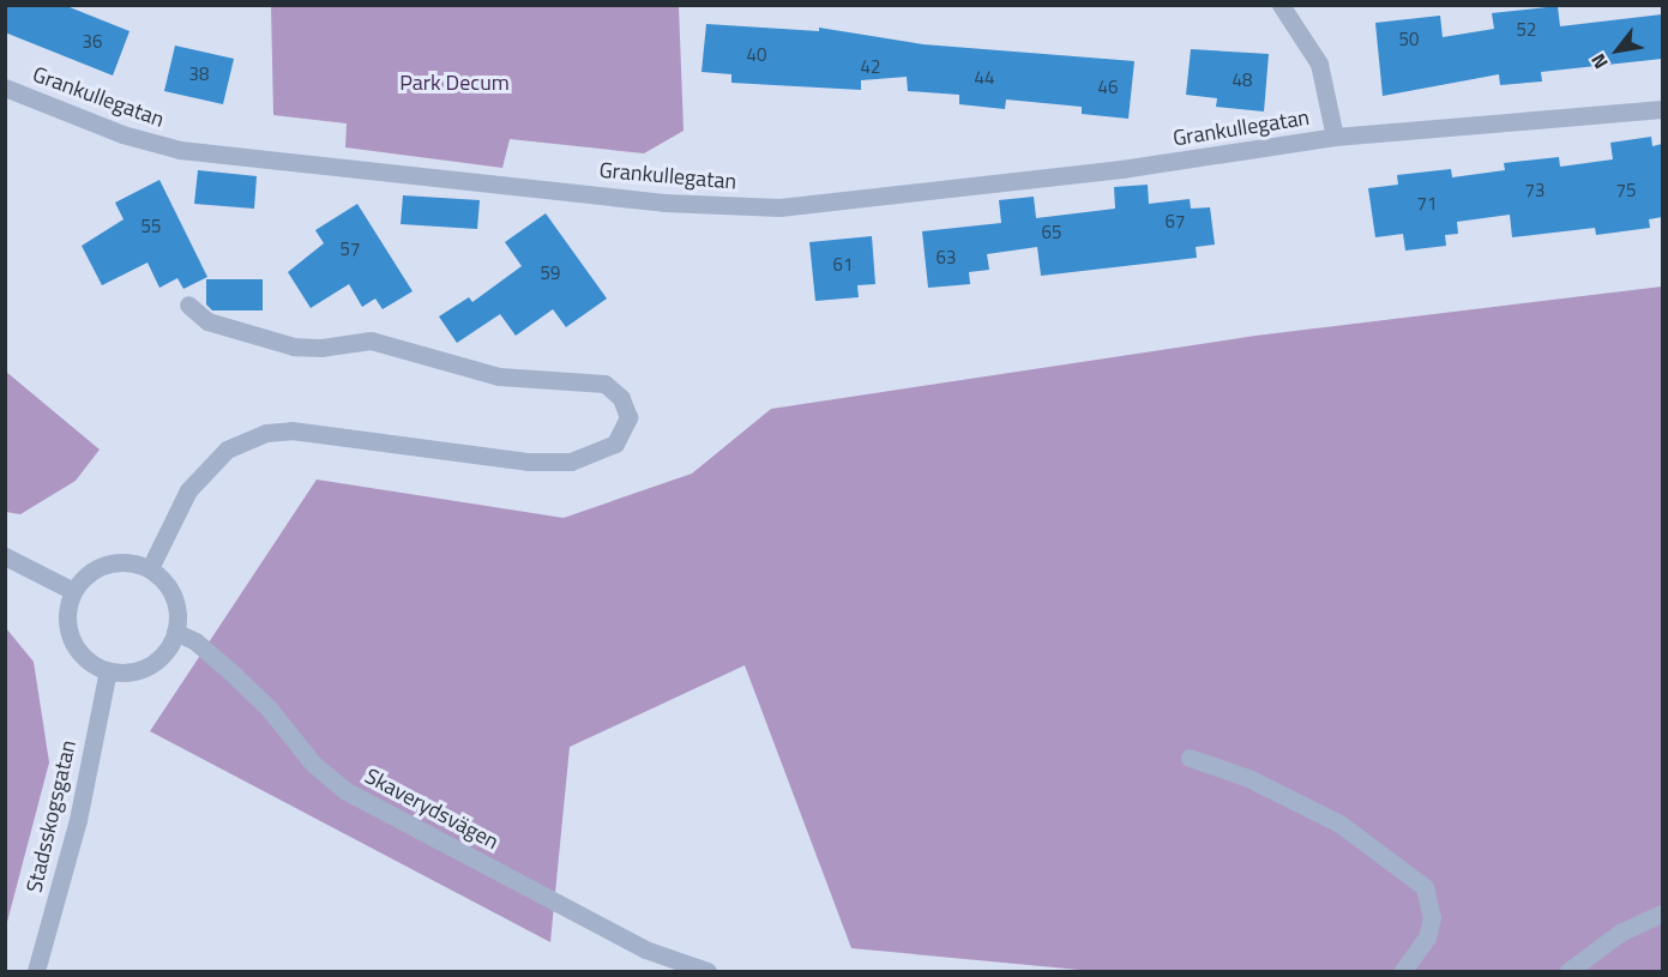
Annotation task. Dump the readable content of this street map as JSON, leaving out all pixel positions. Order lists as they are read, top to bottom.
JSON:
{
  "streets": {
    "street": ["Grankullegatan", "Skaverydsvägen", "Stadsskogsgatan"]
  },
  "crossings": [
    ["Skaverydsvägen", "Stadsskogsgatan"]
  ],
  "parks": ["Park Decum"],
  "house_numbers": [
    "52",
    "50",
    "36",
    "40",
    "42",
    "38",
    "44",
    "48",
    "46",
    "73",
    "75",
    "71",
    "67",
    "55",
    "65",
    "57",
    "63",
    "61",
    "59"
  ],
  "north": "bottom left"
}
